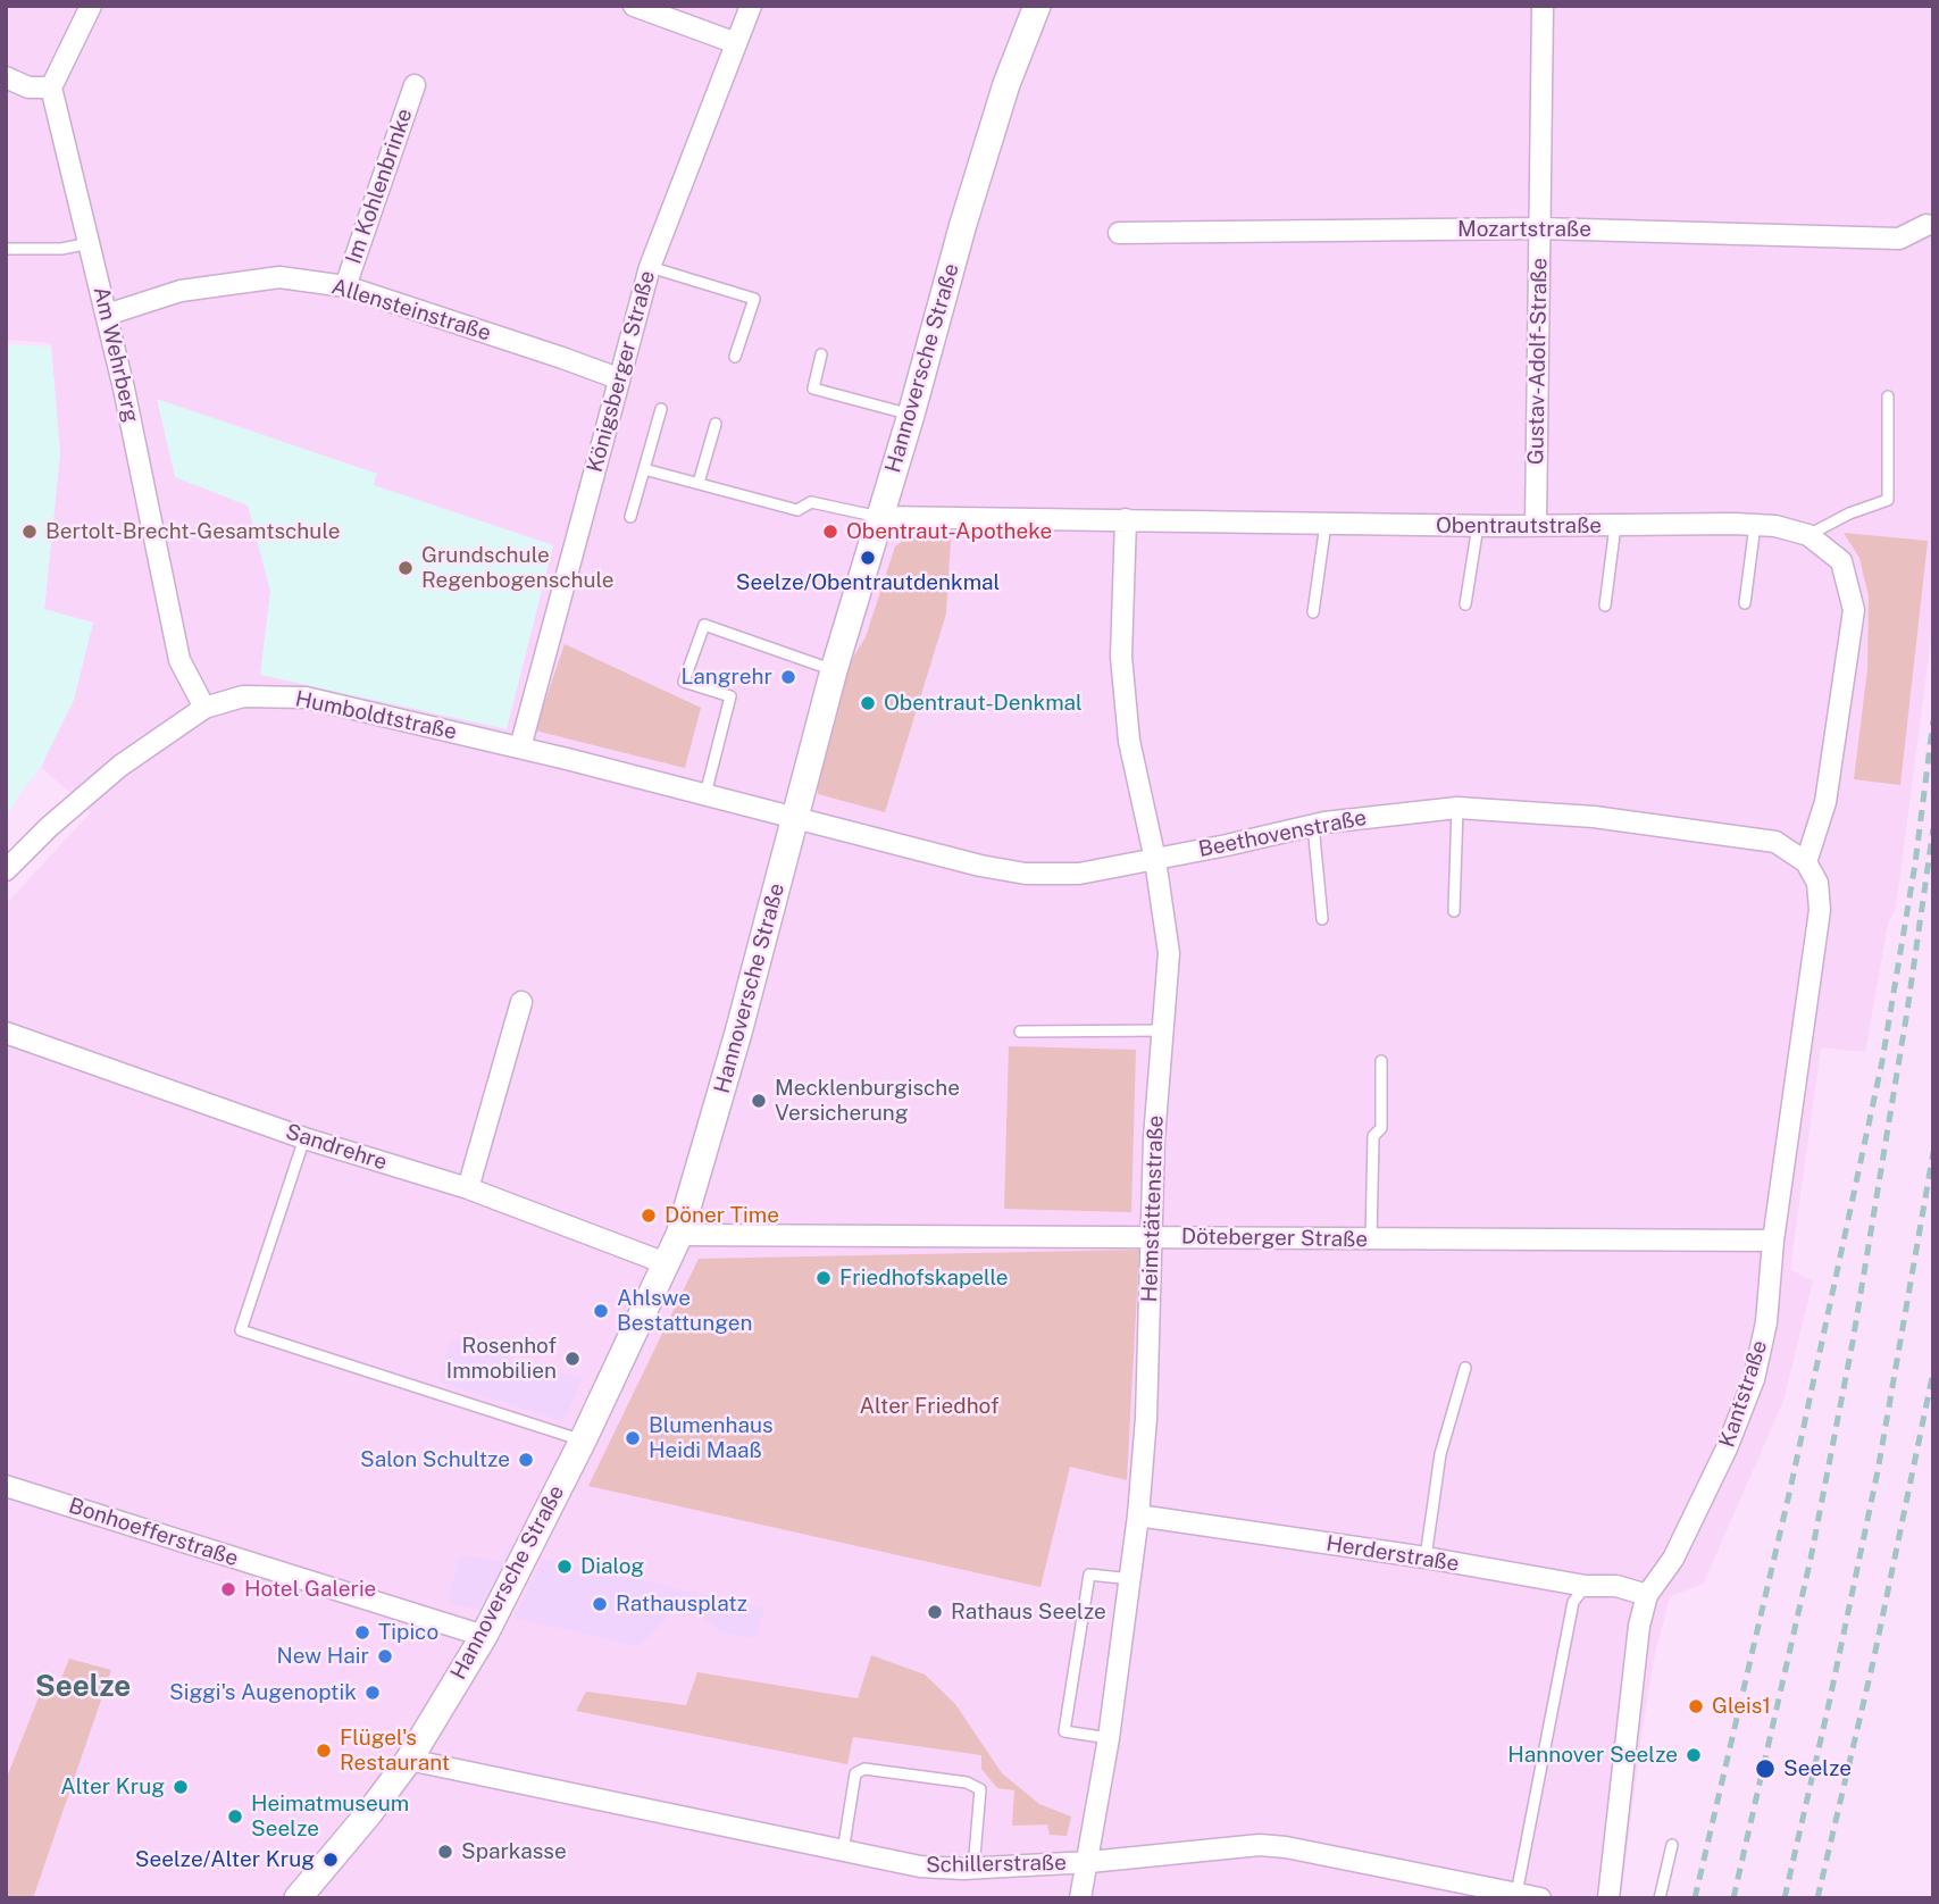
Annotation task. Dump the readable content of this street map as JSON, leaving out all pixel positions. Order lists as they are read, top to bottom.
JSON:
{
  "streets": {
    "street": [
      "Im Kohlenbrinke",
      "Mozartstraße",
      "Allensteinstraße",
      "Am Wehrberg",
      "Gustav-Adolf-Straße",
      "Hannoversche Straße",
      "Königsberger Straße",
      "Obentrautstraße",
      "Humboldtstraße",
      "Beethovenstraße",
      "Sandrehre",
      "Heimstättenstraße",
      "Döteberger Straße",
      "Kantstraße",
      "Bonhoefferstraße",
      "Herderstraße",
      "Schillerstraße"
    ]
  },
  "crossings": [
    ["Im Kohlenbrinke", "Allensteinstraße"],
    ["Mozartstraße", "Gustav-Adolf-Straße"],
    ["Allensteinstraße", "Am Wehrberg"],
    ["Allensteinstraße", "Königsberger Straße"],
    ["Am Wehrberg", "Humboldtstraße"],
    ["Gustav-Adolf-Straße", "Obentrautstraße"],
    ["Hannoversche Straße", "Obentrautstraße"],
    ["Hannoversche Straße", "Humboldtstraße"],
    ["Hannoversche Straße", "Beethovenstraße"],
    ["Hannoversche Straße", "Sandrehre"],
    ["Hannoversche Straße", "Döteberger Straße"],
    ["Hannoversche Straße", "Bonhoefferstraße"],
    ["Hannoversche Straße", "Schillerstraße"],
    ["Königsberger Straße", "Humboldtstraße"],
    ["Obentrautstraße", "Beethovenstraße"],
    ["Obentrautstraße", "Heimstättenstraße"],
    ["Obentrautstraße", "Kantstraße"],
    ["Humboldtstraße", "Beethovenstraße"],
    ["Beethovenstraße", "Heimstättenstraße"],
    ["Beethovenstraße", "Kantstraße"],
    ["Heimstättenstraße", "Döteberger Straße"],
    ["Heimstättenstraße", "Herderstraße"],
    ["Heimstättenstraße", "Schillerstraße"],
    ["Döteberger Straße", "Kantstraße"],
    ["Kantstraße", "Herderstraße"]
  ],
  "districts": ["Seelze"],
  "parks": ["Alter Friedhof"],
  "places": [
    "Bertolt-Brecht-Gesamtschule",
    "Obentraut-Apotheke",
    "Seelze/Obentrautdenkmal",
    "Grundschule Regenbogenschule",
    "Langrehr",
    "Obentraut-Denkmal",
    "Mecklenburgische Versicherung",
    "Döner Time",
    "Friedhofskapelle",
    "Ahlswe Bestattungen",
    "Rosenhof Immobilien",
    "Blumenhaus Heidi Maaß",
    "Salon Schultze",
    "Dialog",
    "Hotel Galerie",
    "Rathausplatz",
    "Rathaus Seelze",
    "Tipico",
    "New Hair",
    "Siggi's Augenoptik",
    "Gleis1",
    "Flügel's Restaurant",
    "Hannover Seelze",
    "Seelze",
    "Alter Krug",
    "Heimatmuseum Seelze",
    "Sparkasse",
    "Seelze/Alter Krug"
  ]
}
